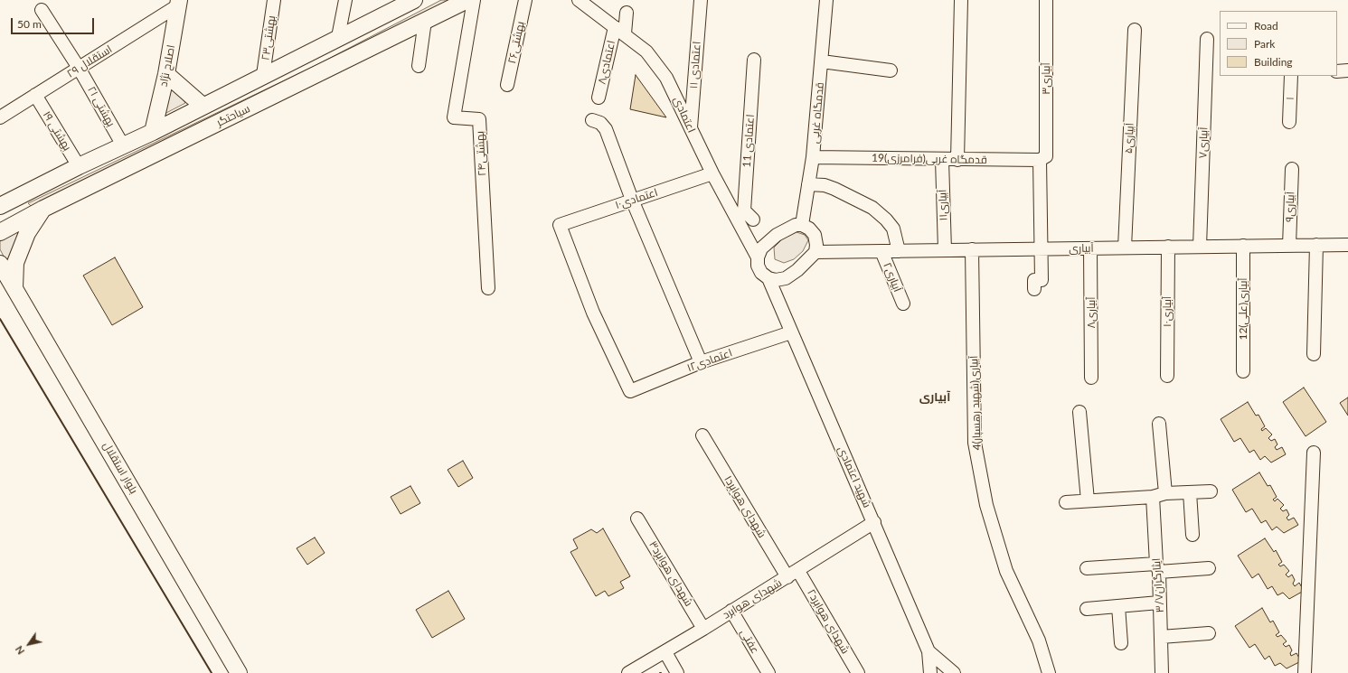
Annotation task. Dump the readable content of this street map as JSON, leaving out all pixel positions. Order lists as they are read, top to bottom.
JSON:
{
  "streets": {
    "main road": ["اصلاح نژاد", "سیاحتگر", "بلوار استقلال"],
    "street": [
      "۲۳بهشتی",
      "۲۶بهشتی",
      "۲۹ استقلال",
      "اعتمادی۸",
      "۱۱ اعتمادی",
      "آبیاری۳",
      "۱",
      "۲۱ بهشتی",
      "قدمگاه غربی",
      "اعتمادی",
      "۱۹ بهشتی",
      "آبیاری۵",
      "11 اعتمادی",
      "آبیاری۷",
      "۲۴بهشتی",
      "19قدمگاه غربی(فرامرزی)",
      "اعتمادی۱۰",
      "آبیاری۱۱",
      "آبیاری۹",
      "آبیاری",
      "آبیاری۲",
      "12آبیاری(علی)",
      "آبیاری۱۰",
      "آبیاری۸",
      "اعتمادی۱۲",
      "4آبیاری(شهید رهسپار)",
      "شهید اعتمادی",
      "شهدای هوابرد۱",
      "۳شهدای هوابرد",
      "ایثارگران۳/۷",
      "شهدای هوابرد",
      "شهدای هوابرد۲",
      "عفتی"
    ]
  },
  "crossings": [
    ["۲۳بهشتی", "سیاحتگر"],
    ["۲۹ استقلال", "اصلاح نژاد"],
    ["۲۹ استقلال", "۲۱ بهشتی"],
    ["۲۹ استقلال", "۱۹ بهشتی"],
    ["اعتمادی۸", "اعتمادی"],
    ["۱۱ اعتمادی", "اعتمادی"],
    ["اصلاح نژاد", "سیاحتگر"],
    ["آبیاری۳", "19قدمگاه غربی(فرامرزی)"],
    ["آبیاری۳", "آبیاری"],
    ["۲۱ بهشتی", "سیاحتگر"],
    ["قدمگاه غربی", "اعتمادی"],
    ["قدمگاه غربی", "19قدمگاه غربی(فرامرزی)"],
    ["قدمگاه غربی", "آبیاری"],
    ["قدمگاه غربی", "شهید اعتمادی"],
    ["اعتمادی", "11 اعتمادی"],
    ["اعتمادی", "اعتمادی۱۰"],
    ["اعتمادی", "آبیاری"],
    ["اعتمادی", "شهید اعتمادی"],
    ["سیاحتگر", "۱۹ بهشتی"],
    ["آبیاری۵", "آبیاری"],
    ["آبیاری۷", "آبیاری"],
    ["19قدمگاه غربی(فرامرزی)", "آبیاری۱۱"],
    ["اعتمادی۱۰", "اعتمادی۱۲"],
    ["آبیاری۱۱", "آبیاری"],
    ["آبیاری۹", "آبیاری"],
    ["آبیاری", "آبیاری۲"],
    ["آبیاری", "12آبیاری(علی)"],
    ["آبیاری", "آبیاری۱۰"],
    ["آبیاری", "آبیاری۸"],
    ["آبیاری", "4آبیاری(شهید رهسپار)"],
    ["آبیاری", "شهید اعتمادی"],
    ["اعتمادی۱۲", "شهید اعتمادی"],
    ["شهید اعتمادی", "شهدای هوابرد"],
    ["شهدای هوابرد۱", "شهدای هوابرد"],
    ["۳شهدای هوابرد", "شهدای هوابرد"],
    ["شهدای هوابرد", "شهدای هوابرد۲"],
    ["شهدای هوابرد", "عفتی"]
  ],
  "districts": ["آبیاری"],
  "legend": ["Road", "Park", "Building"],
  "scale_bar": "50 m",
  "north": "bottom left"
}
